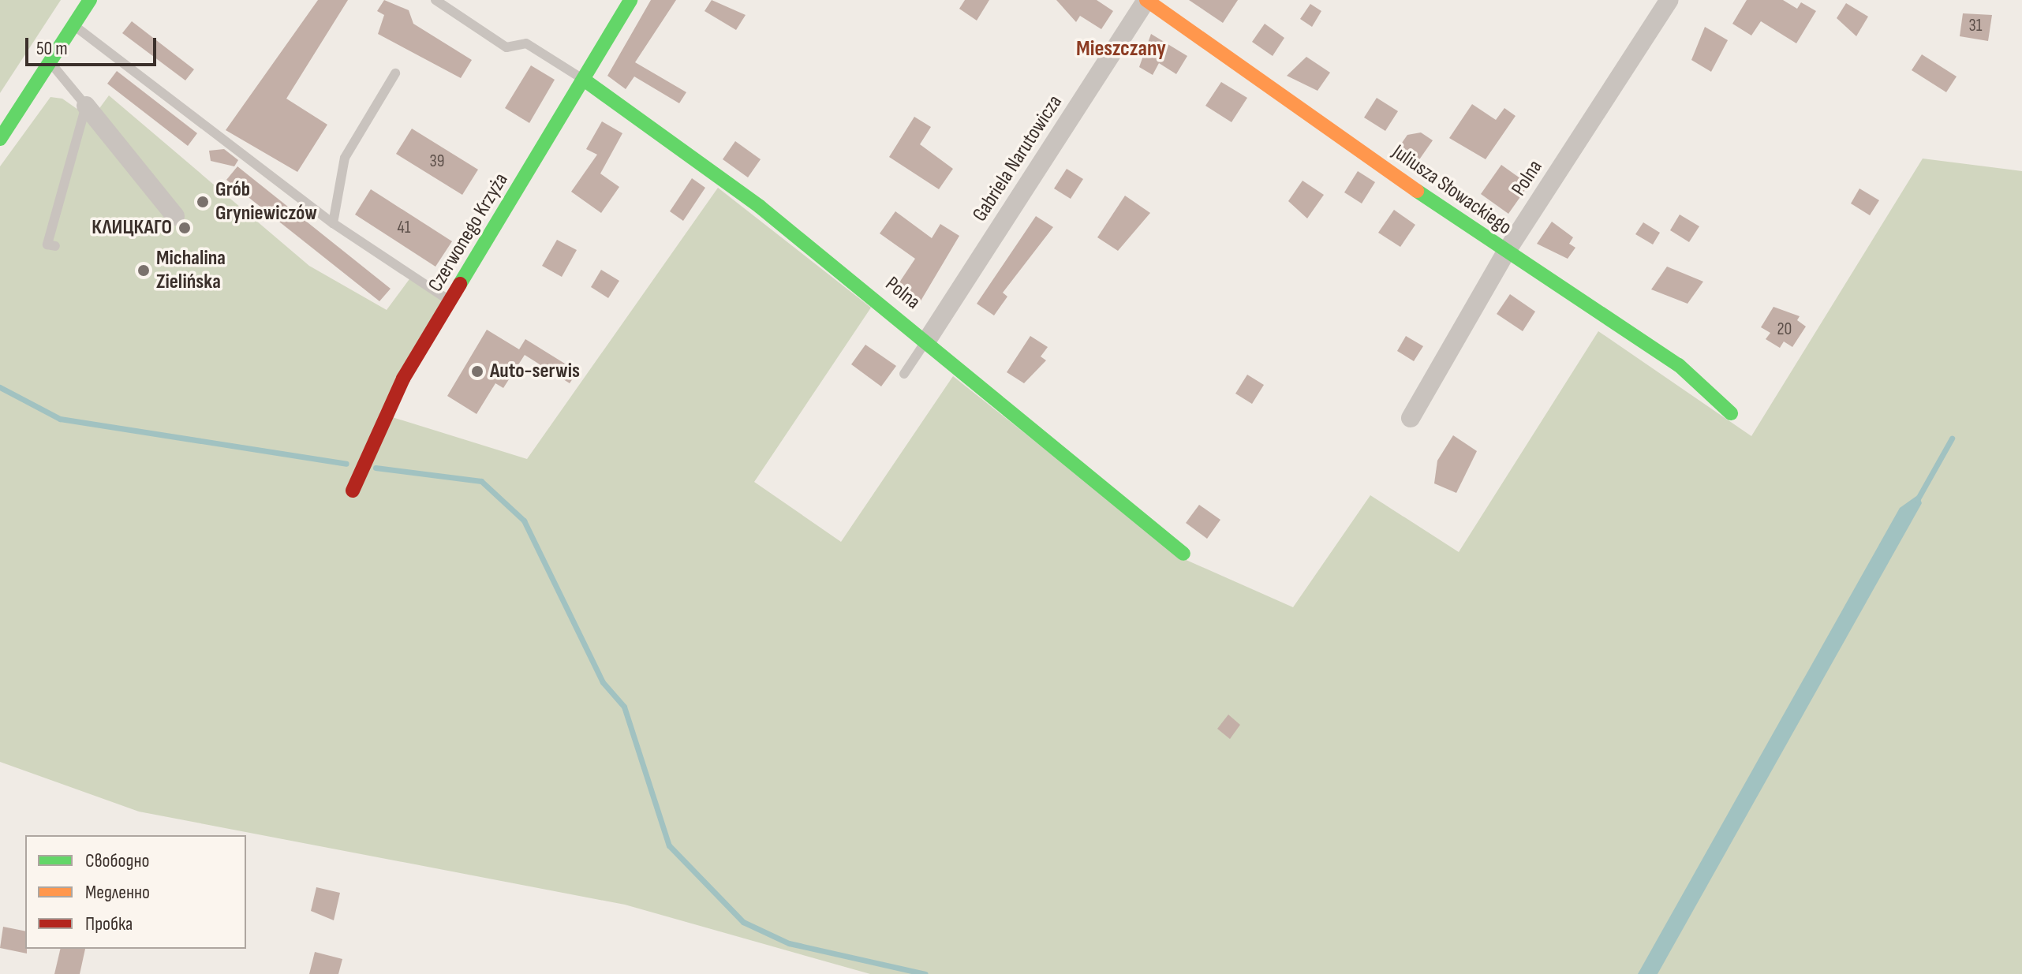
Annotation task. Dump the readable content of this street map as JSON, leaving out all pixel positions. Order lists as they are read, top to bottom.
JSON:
{
  "streets": {
    "street": [
      "Gabriela Narutowicza",
      "Polna",
      "Juliusza Słowackiego",
      "Czerwonego Krzyża"
    ]
  },
  "crossings": [
    ["Gabriela Narutowicza", "Polna"],
    ["Gabriela Narutowicza", "Juliusza Słowackiego"],
    ["Polna", "Juliusza Słowackiego"],
    ["Polna", "Czerwonego Krzyża"]
  ],
  "districts": ["Mieszczany"],
  "places": [
    "Grób Gryniewiczów",
    "КЛИЦКАГО",
    "Michalina Zielińska",
    "Auto-serwis"
  ],
  "house_numbers": [
    "31",
    "39",
    "41",
    "20"
  ],
  "legend": ["Свободно", "Медленно", "Пробка"],
  "scale_bar": "50 m"
}
